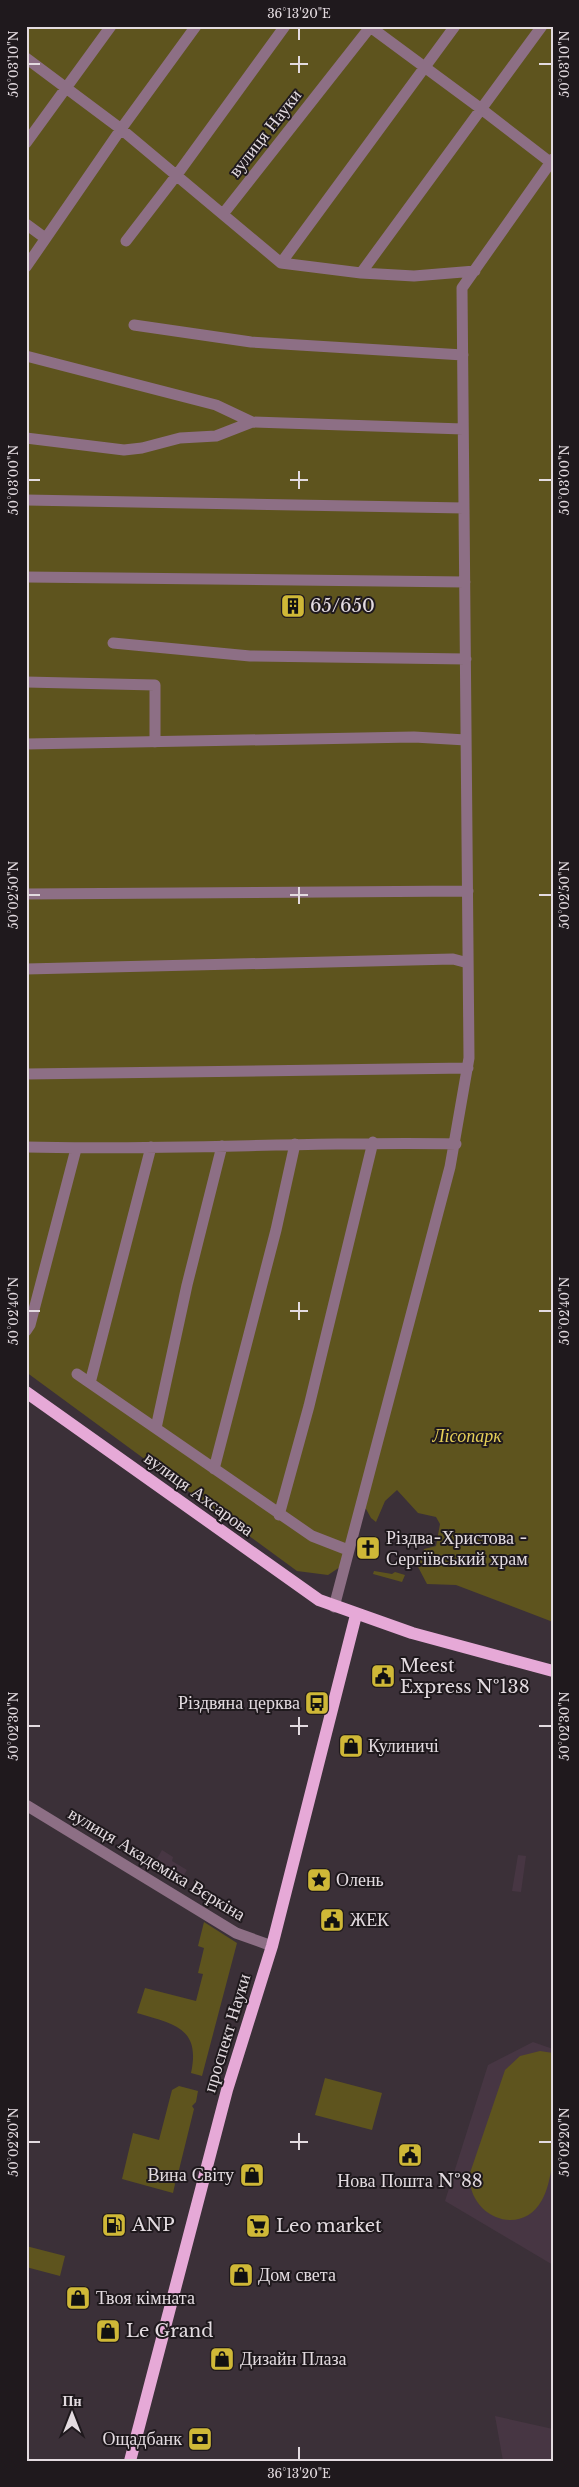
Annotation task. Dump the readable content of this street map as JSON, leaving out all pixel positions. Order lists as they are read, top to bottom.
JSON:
{
  "streets": {
    "main road": ["вулиця Ахсарова", "проспект Науки"],
    "street": ["вулиця Науки", "вулиця Академіка Вєркіна"]
  },
  "crossings": [
    ["вулиця Ахсарова", "проспект Науки"],
    ["вулиця Академіка Вєркіна", "проспект Науки"]
  ],
  "parks": ["Лісопарк"],
  "places": {
    "building": ["65/650"],
    "church": ["Різдва-Христова - Сергіївський храм"],
    "public building": ["Meest Express №138", "ЖЕК", "Нова Пошта №88"],
    "bus stop": ["Різдвяна церква"],
    "shop": [
      "Кулиничі",
      "Вина Світу",
      "Дом света",
      "Твоя кімната",
      "Le Grand",
      "Дизайн Плаза"
    ],
    "place": ["Олень"],
    "fuel station": ["ANP"],
    "supermarket": ["Leo market"],
    "bank": ["Ощадбанк"]
  },
  "north": "top",
  "coordinates": [
    "36°13'20\"E",
    "50°03'10\"N",
    "50°03'00\"N",
    "50°02'50\"N",
    "50°02'40\"N",
    "50°02'30\"N",
    "50°02'20\"N"
  ]
}
